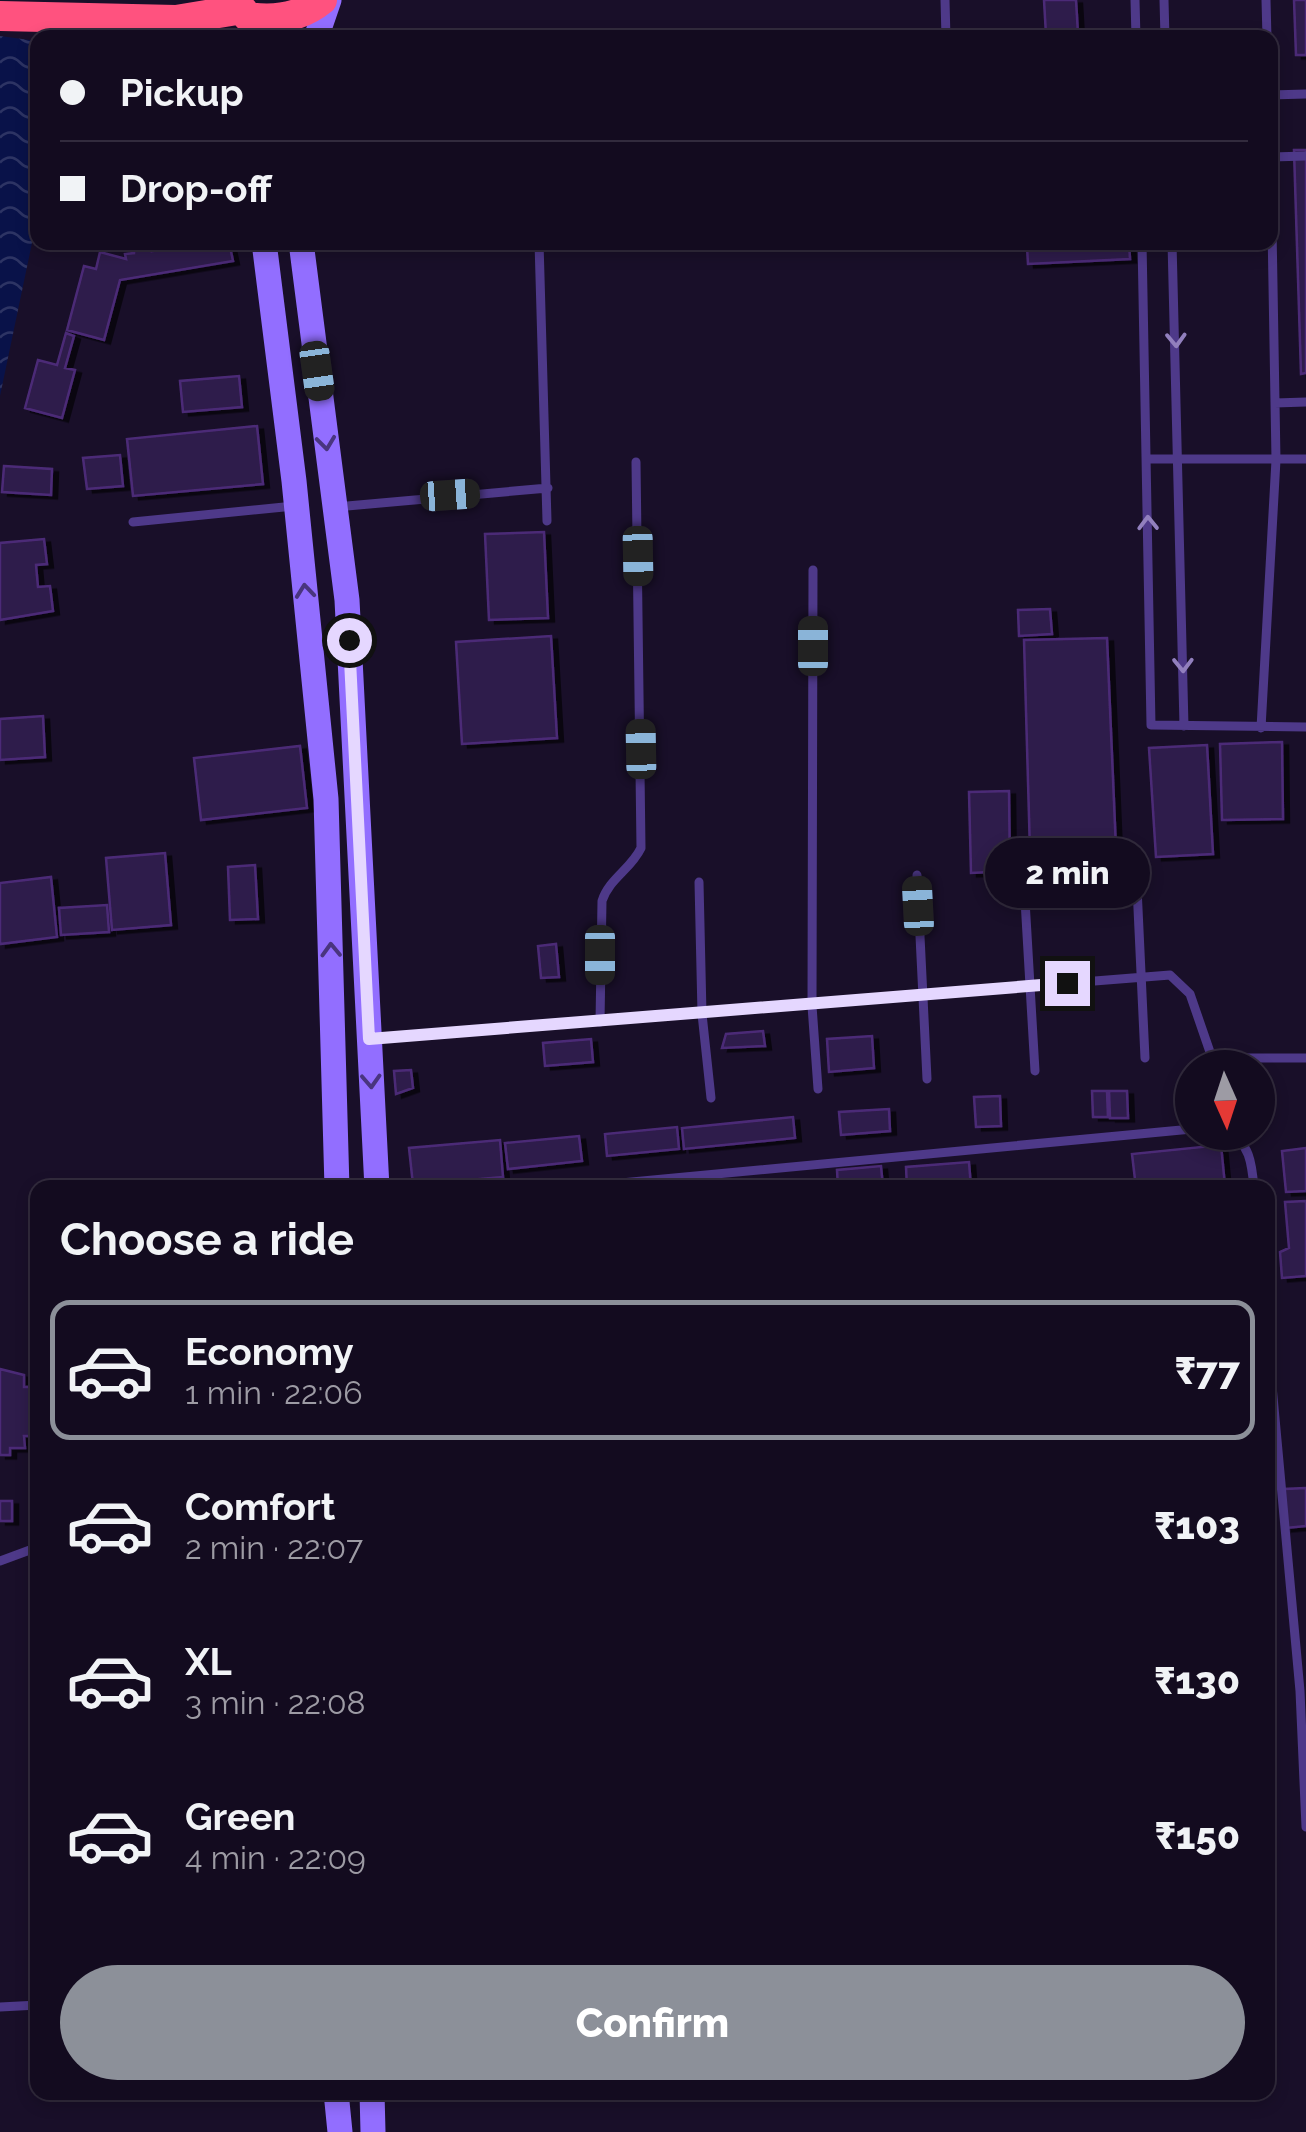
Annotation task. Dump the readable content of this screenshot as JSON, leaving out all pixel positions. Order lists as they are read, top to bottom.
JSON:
{
  "north": "bottom",
  "page": {
    "banner": ["Pickup", "Drop-off"],
    "bubble": "2 min",
    "heading": "Choose a ride",
    "list": [
      {
        "name": "Economy",
        "note": "1 min · 22:06",
        "value": "₹77"
      },
      {
        "name": "Comfort",
        "note": "2 min · 22:07",
        "value": "₹103"
      },
      {
        "name": "XL",
        "note": "3 min · 22:08",
        "value": "₹130"
      },
      {
        "name": "Green",
        "note": "4 min · 22:09",
        "value": "₹150"
      }
    ],
    "buttons": "Confirm"
  }
}
